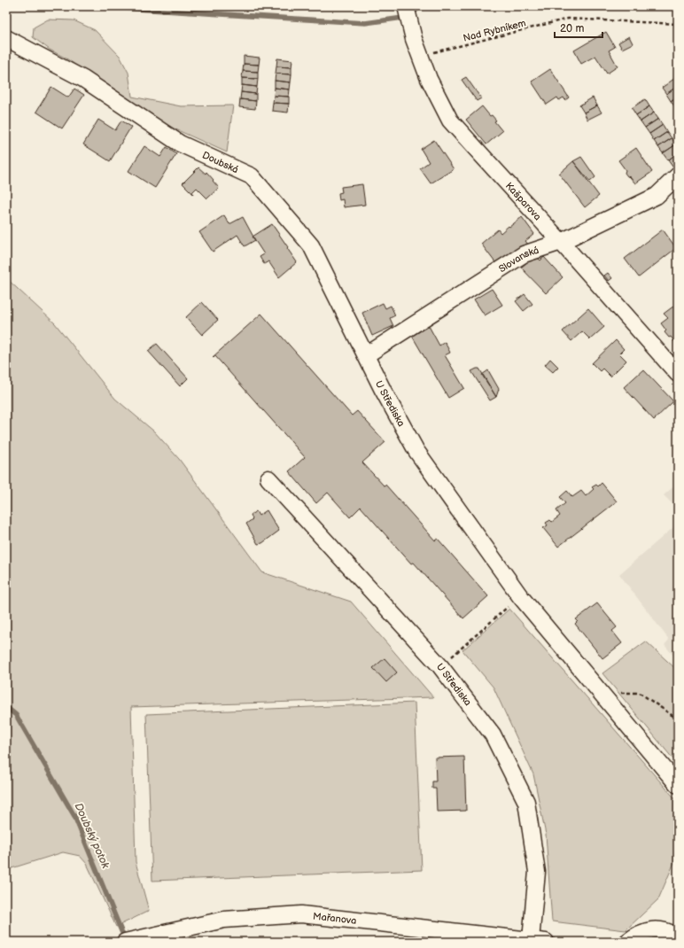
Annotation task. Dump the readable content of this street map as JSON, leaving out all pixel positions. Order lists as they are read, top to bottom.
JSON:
{
  "streets": {
    "street": [
      "Doubská",
      "Kašparova",
      "Slovanská",
      "U Střediska",
      "Mařanova"
    ],
    "path": ["Nad Rybníkem"]
  },
  "crossings": [
    ["Nad Rybníkem", "Kašparova"],
    ["Doubská", "Slovanská"],
    ["Doubská", "U Střediska"],
    ["Kašparova", "Slovanská"],
    ["Slovanská", "U Střediska"],
    ["U Střediska", "Mařanova"]
  ],
  "water": ["Doubský potok"],
  "scale_bar": "20 m"
}
